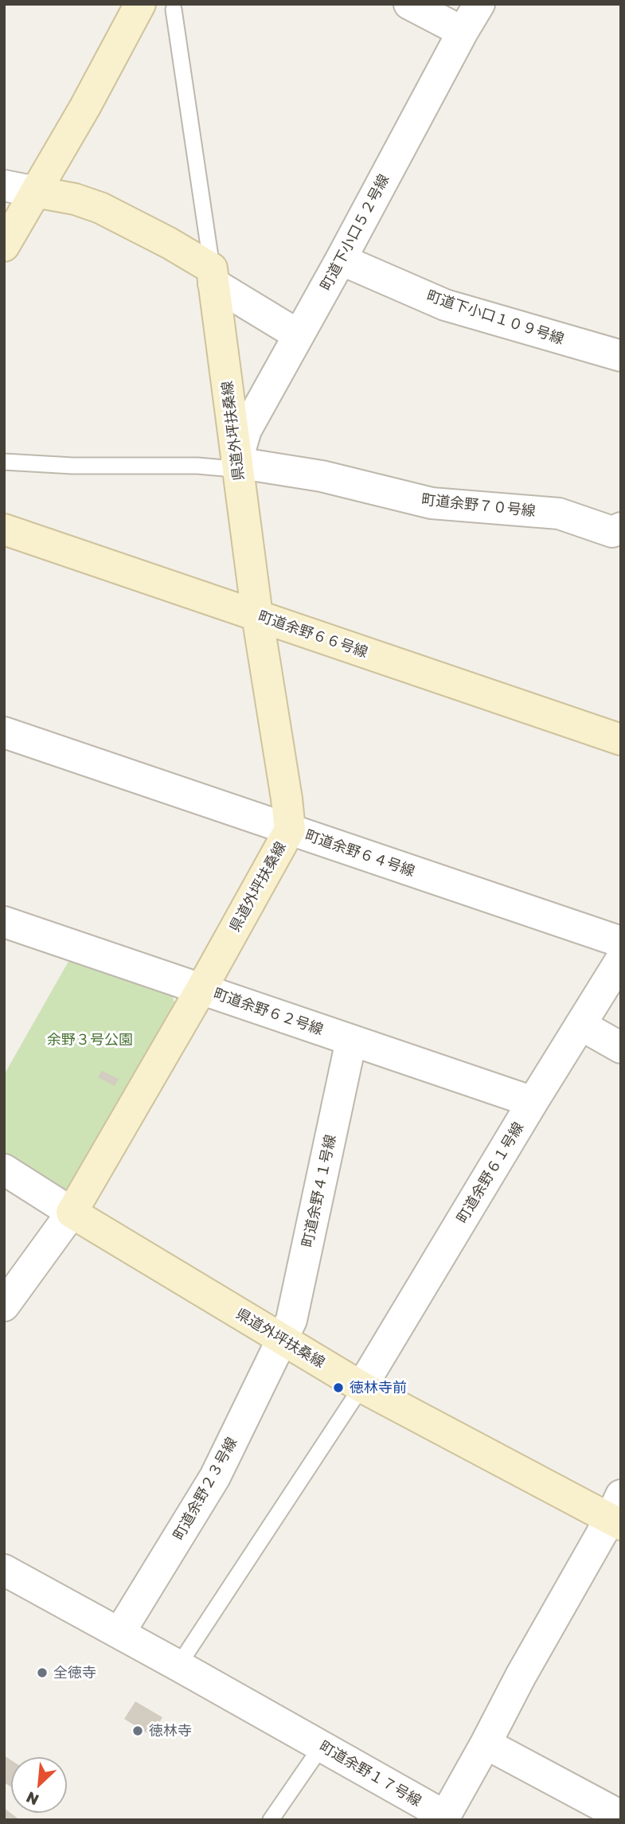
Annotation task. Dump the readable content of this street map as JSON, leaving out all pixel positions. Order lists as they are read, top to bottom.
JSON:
{
  "streets": {
    "main road": ["県道外坪扶桑線", "町道余野６６号線"],
    "street": [
      "町道下小口５２号線",
      "町道下小口１０９号線",
      "町道余野７０号線",
      "町道余野６４号線",
      "町道余野６２号線",
      "町道余野６１号線",
      "町道余野４１号線",
      "町道余野２３号線",
      "町道余野１７号線"
    ]
  },
  "crossings": [
    ["町道下小口５２号線", "町道下小口１０９号線"],
    ["町道下小口５２号線", "県道外坪扶桑線"],
    ["町道下小口５２号線", "町道余野７０号線"],
    ["県道外坪扶桑線", "町道余野７０号線"],
    ["県道外坪扶桑線", "町道余野６６号線"],
    ["県道外坪扶桑線", "町道余野６４号線"],
    ["県道外坪扶桑線", "町道余野６２号線"],
    ["県道外坪扶桑線", "町道余野６１号線"],
    ["県道外坪扶桑線", "町道余野４１号線"],
    ["県道外坪扶桑線", "町道余野２３号線"],
    ["県道外坪扶桑線", "町道余野１７号線"],
    ["町道余野６２号線", "町道余野６１号線"],
    ["町道余野６２号線", "町道余野４１号線"],
    ["町道余野４１号線", "町道余野２３号線"],
    ["町道余野２３号線", "町道余野１７号線"]
  ],
  "parks": ["余野３号公園"],
  "places": ["徳林寺前", "全徳寺", "徳林寺"],
  "north": "bottom left"
}
